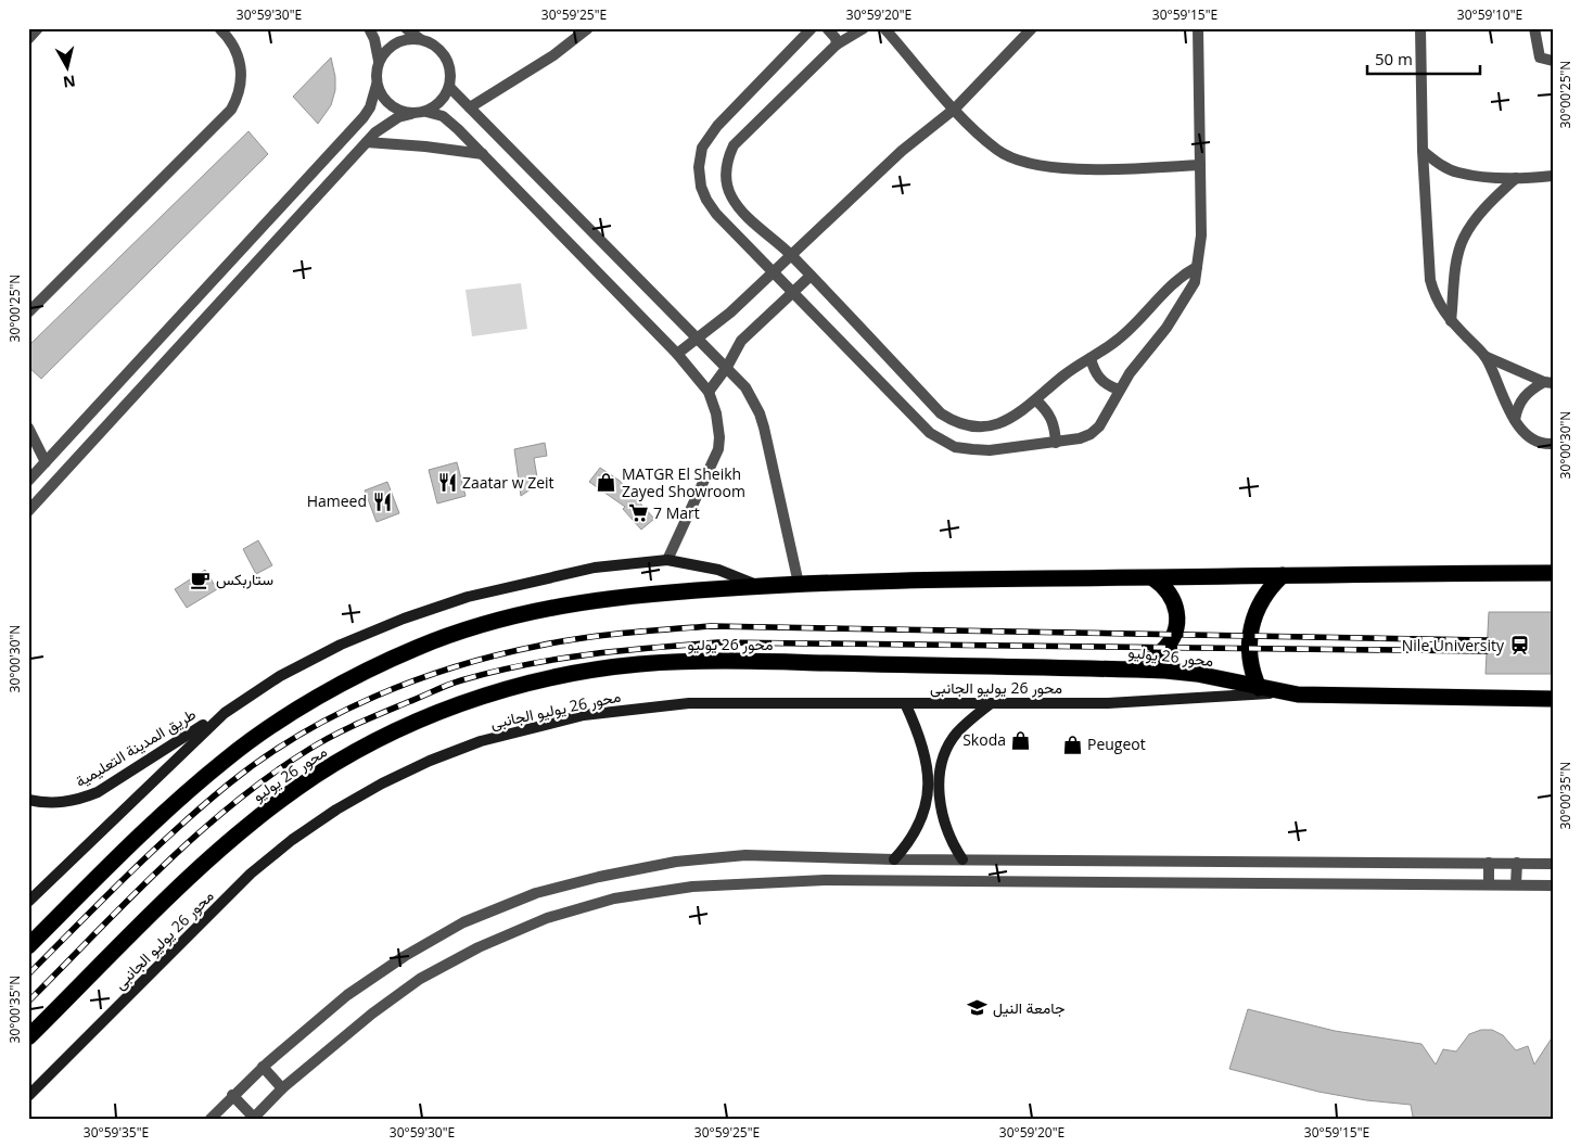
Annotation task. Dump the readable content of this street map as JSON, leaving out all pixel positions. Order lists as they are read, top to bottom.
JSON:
{
  "streets": {
    "highway": ["محور 26 يوليو"],
    "main road": ["محور 26 يوليو الجانبى", "طريق المدينة التعليمية"]
  },
  "crossings": [
    ["محور 26 يوليو", "محور 26 يوليو الجانبى"]
  ],
  "places": {
    "restaurant": ["Zaatar w Zeit", "Hameed"],
    "shop": ["MATGR El Sheikh Zayed Showroom", "Skoda", "Peugeot"],
    "supermarket": ["7 Mart"],
    "cafe": ["ستاربكس"],
    "station": ["Nile University"],
    "school or university": ["جامعة النيل"]
  },
  "scale_bar": "50 m",
  "north": "bottom",
  "coordinates": [
    "30°59'30\"E",
    "30°59'25\"E",
    "30°59'20\"E",
    "30°59'15\"E",
    "30°59'10\"E",
    "30°00'25\"N",
    "30°00'30\"N",
    "30°00'35\"N",
    "30°59'35\"E"
  ]
}
